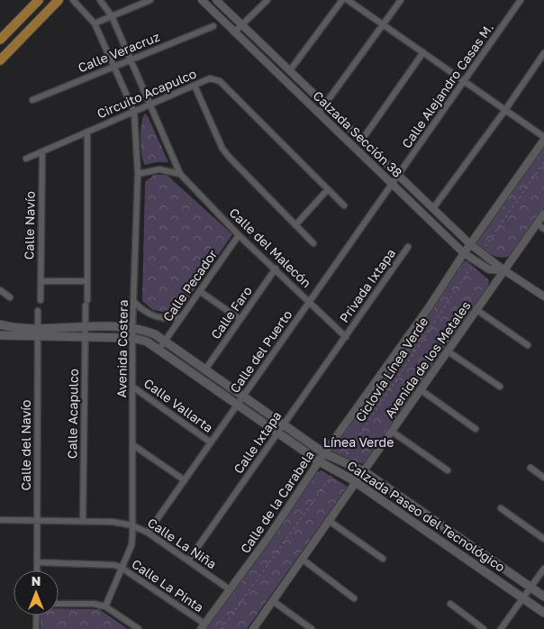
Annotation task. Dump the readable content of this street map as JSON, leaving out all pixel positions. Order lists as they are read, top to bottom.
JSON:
{
  "streets": {
    "main road": ["Calzada Paseo del Tecnológico"],
    "street": [
      "Calle Veracruz",
      "Calle Alejandro Casas M.",
      "Circuito Acapulco",
      "Calzada Sección 38",
      "Calle Navío",
      "Calle del Malecón",
      "Calle Pecador",
      "Privada Ixtapa",
      "Calle Faro",
      "Avenida Costera",
      "Calle del Puerto",
      "Avenida de los Metales",
      "Calle Vallarta",
      "Calle Acapulco",
      "Calle Ixtapa",
      "Calle del Navío",
      "Calle de la Carabela",
      "Calle La Niña",
      "Calle La Pinta"
    ],
    "path": ["Ciclovía Línea Verde"]
  },
  "crossings": [
    ["Calle Alejandro Casas M.", "Calzada Sección 38"],
    ["Calle Alejandro Casas M.", "Calle del Puerto"],
    ["Circuito Acapulco", "Calle Navío"],
    ["Circuito Acapulco", "Avenida Costera"],
    ["Circuito Acapulco", "Calle Acapulco"],
    ["Calzada Sección 38", "Calle del Puerto"],
    ["Calzada Sección 38", "Avenida de los Metales"],
    ["Calzada Sección 38", "Ciclovía Línea Verde"],
    ["Calzada Sección 38", "Calle de la Carabela"],
    ["Calle del Malecón", "Calle Pecador"],
    ["Calle del Malecón", "Privada Ixtapa"],
    ["Calle del Malecón", "Calle Faro"],
    ["Calle del Malecón", "Calle del Puerto"],
    ["Calle del Malecón", "Calle Ixtapa"],
    ["Calle Pecador", "Calzada Paseo del Tecnológico"],
    ["Privada Ixtapa", "Calle Ixtapa"],
    ["Calle Faro", "Calzada Paseo del Tecnológico"],
    ["Avenida Costera", "Calle Vallarta"],
    ["Avenida Costera", "Calzada Paseo del Tecnológico"],
    ["Avenida Costera", "Calle La Niña"],
    ["Calle del Puerto", "Calle Vallarta"],
    ["Calle del Puerto", "Calzada Paseo del Tecnológico"],
    ["Calle del Puerto", "Calle La Niña"],
    ["Avenida de los Metales", "Calzada Paseo del Tecnológico"],
    ["Ciclovía Línea Verde", "Calzada Paseo del Tecnológico"],
    ["Calle Acapulco", "Calzada Paseo del Tecnológico"],
    ["Calle Acapulco", "Calle La Niña"],
    ["Calle Ixtapa", "Calzada Paseo del Tecnológico"],
    ["Calle Ixtapa", "Calle La Niña"],
    ["Calle del Navío", "Calzada Paseo del Tecnológico"],
    ["Calle del Navío", "Calle La Niña"],
    ["Calle del Navío", "Calle La Pinta"],
    ["Calle de la Carabela", "Calzada Paseo del Tecnológico"],
    ["Calle de la Carabela", "Calle La Niña"],
    ["Calle de la Carabela", "Calle La Pinta"]
  ],
  "parks": ["Línea Verde"],
  "north": "top"
}
